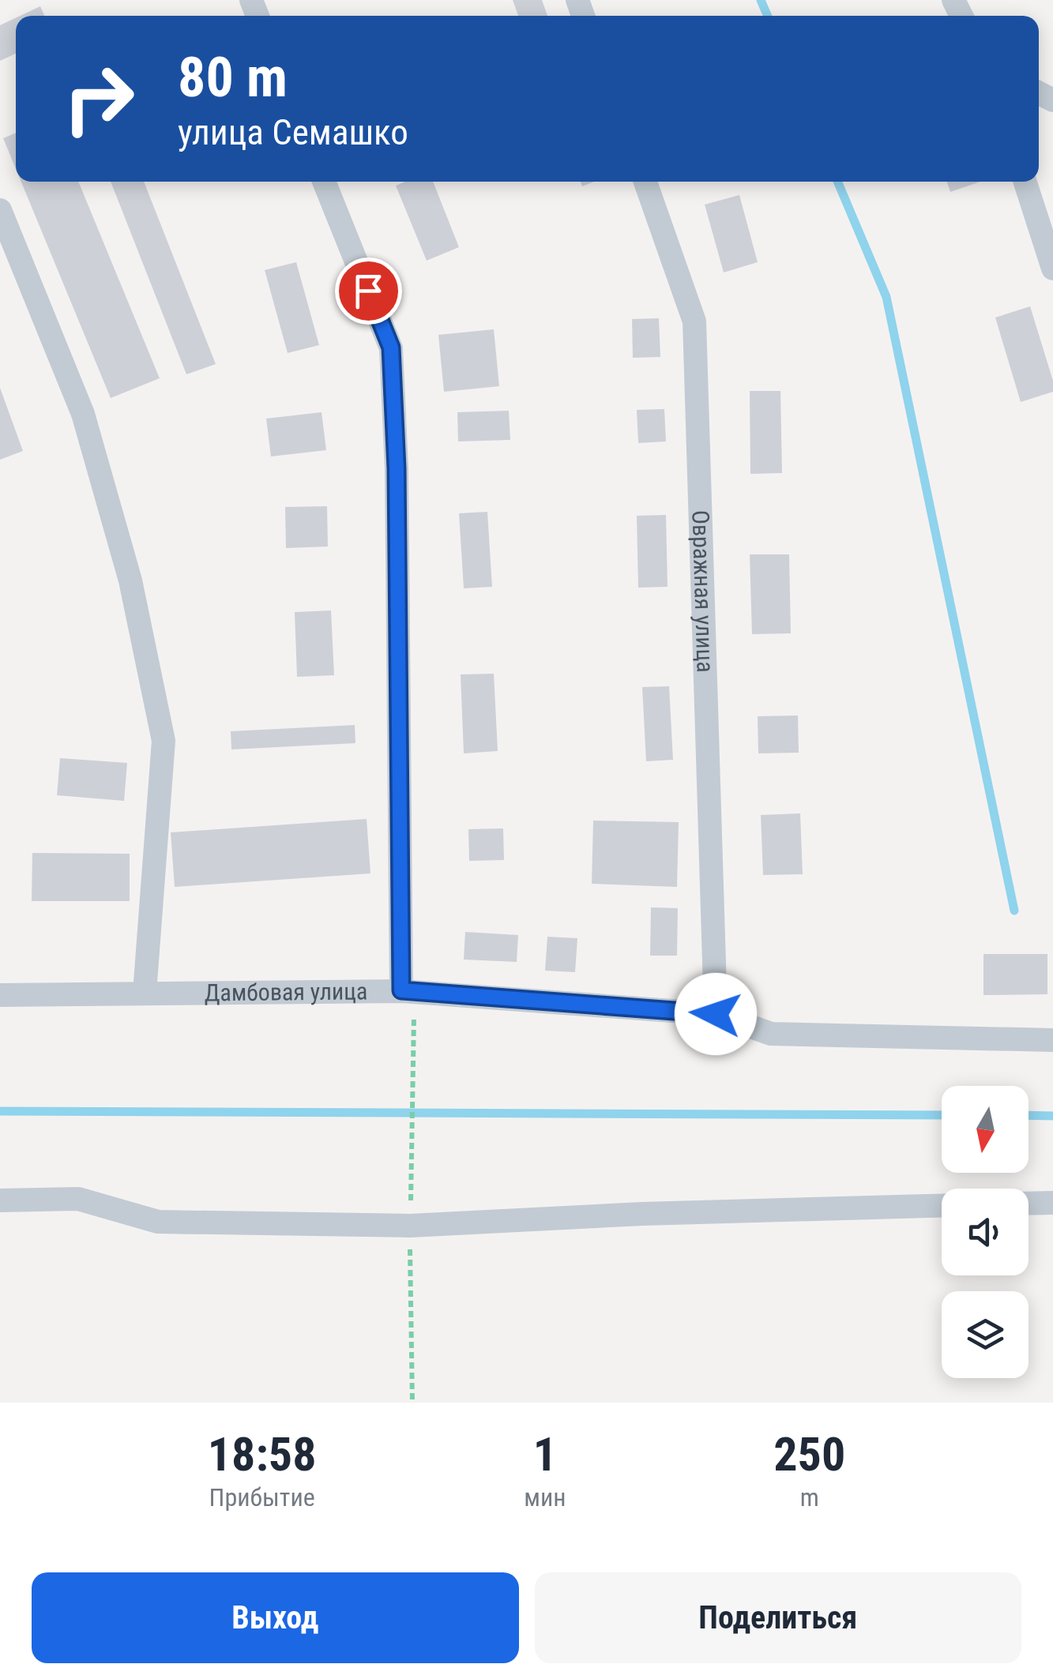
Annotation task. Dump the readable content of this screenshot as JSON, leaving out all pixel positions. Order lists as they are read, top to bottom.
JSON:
{
  "streets": {
    "street": ["Овражная улица", "Дамбовая улица"]
  },
  "crossings": [
    ["Овражная улица", "Дамбовая улица"]
  ],
  "north": "bottom",
  "page": {
    "turn": ["80 m", "улица Семашко"],
    "eta": [
      "18:58",
      "Прибытие",
      "1",
      "мин",
      "250",
      "m"
    ],
    "buttons": ["Выход", "Поделиться"]
  }
}
